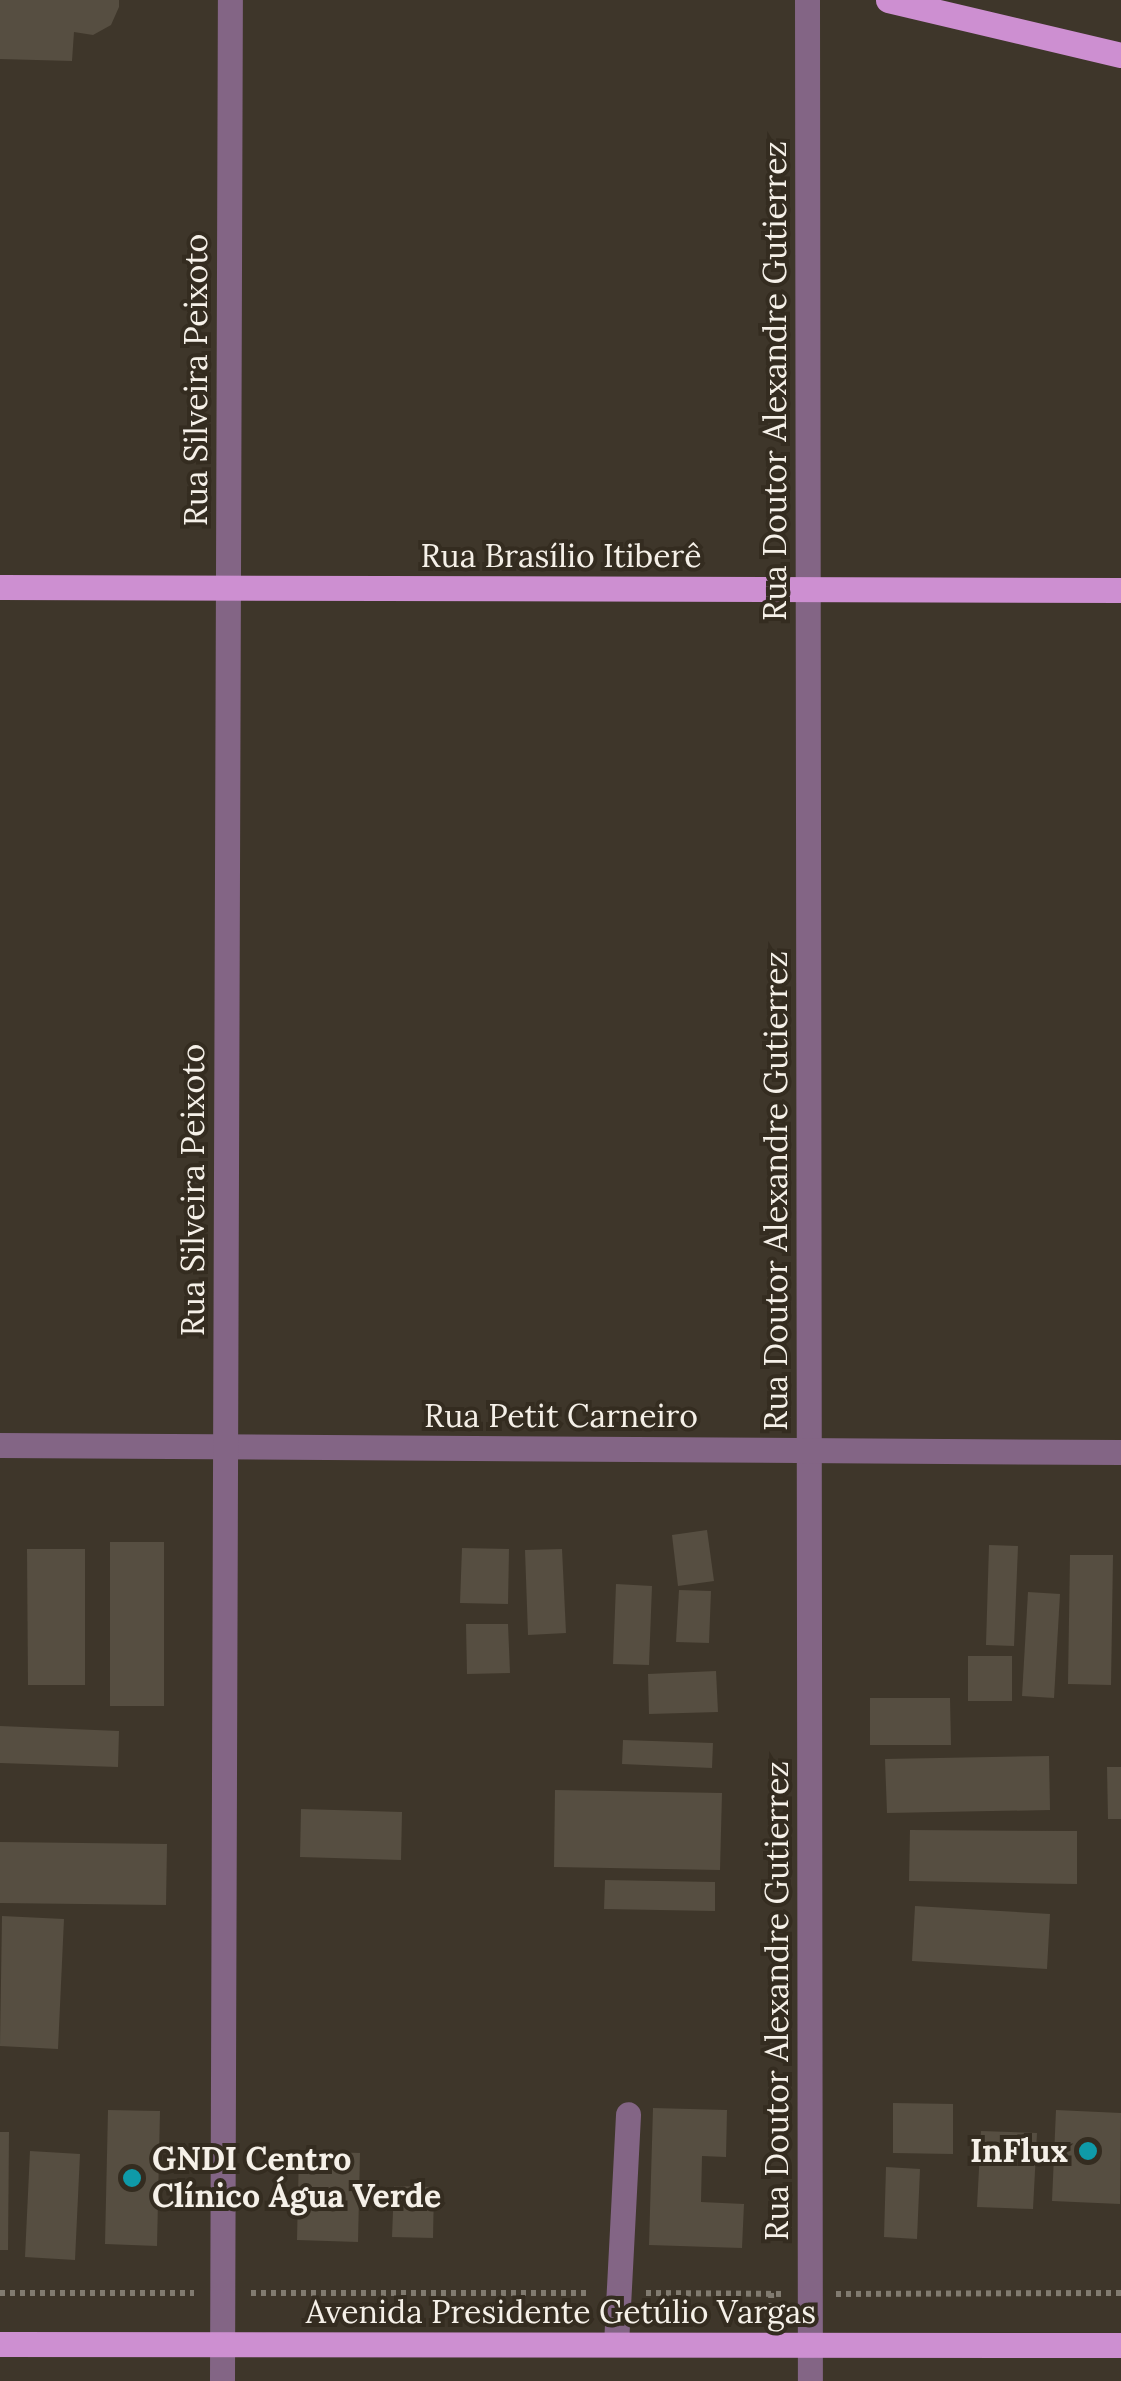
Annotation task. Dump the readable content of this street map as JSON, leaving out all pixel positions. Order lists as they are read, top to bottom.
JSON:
{
  "streets": {
    "main road": ["Rua Brasílio Itiberê", "Avenida Presidente Getúlio Vargas"],
    "street": ["Rua Silveira Peixoto", "Rua Doutor Alexandre Gutierrez", "Rua Petit Carneiro"]
  },
  "crossings": [
    ["Rua Silveira Peixoto", "Rua Brasílio Itiberê"],
    ["Rua Silveira Peixoto", "Rua Petit Carneiro"],
    ["Rua Silveira Peixoto", "Avenida Presidente Getúlio Vargas"],
    ["Rua Doutor Alexandre Gutierrez", "Rua Brasílio Itiberê"],
    ["Rua Doutor Alexandre Gutierrez", "Rua Petit Carneiro"],
    ["Rua Doutor Alexandre Gutierrez", "Avenida Presidente Getúlio Vargas"]
  ],
  "places": ["InFlux", "GNDI Centro Clínico Água Verde"]
}
